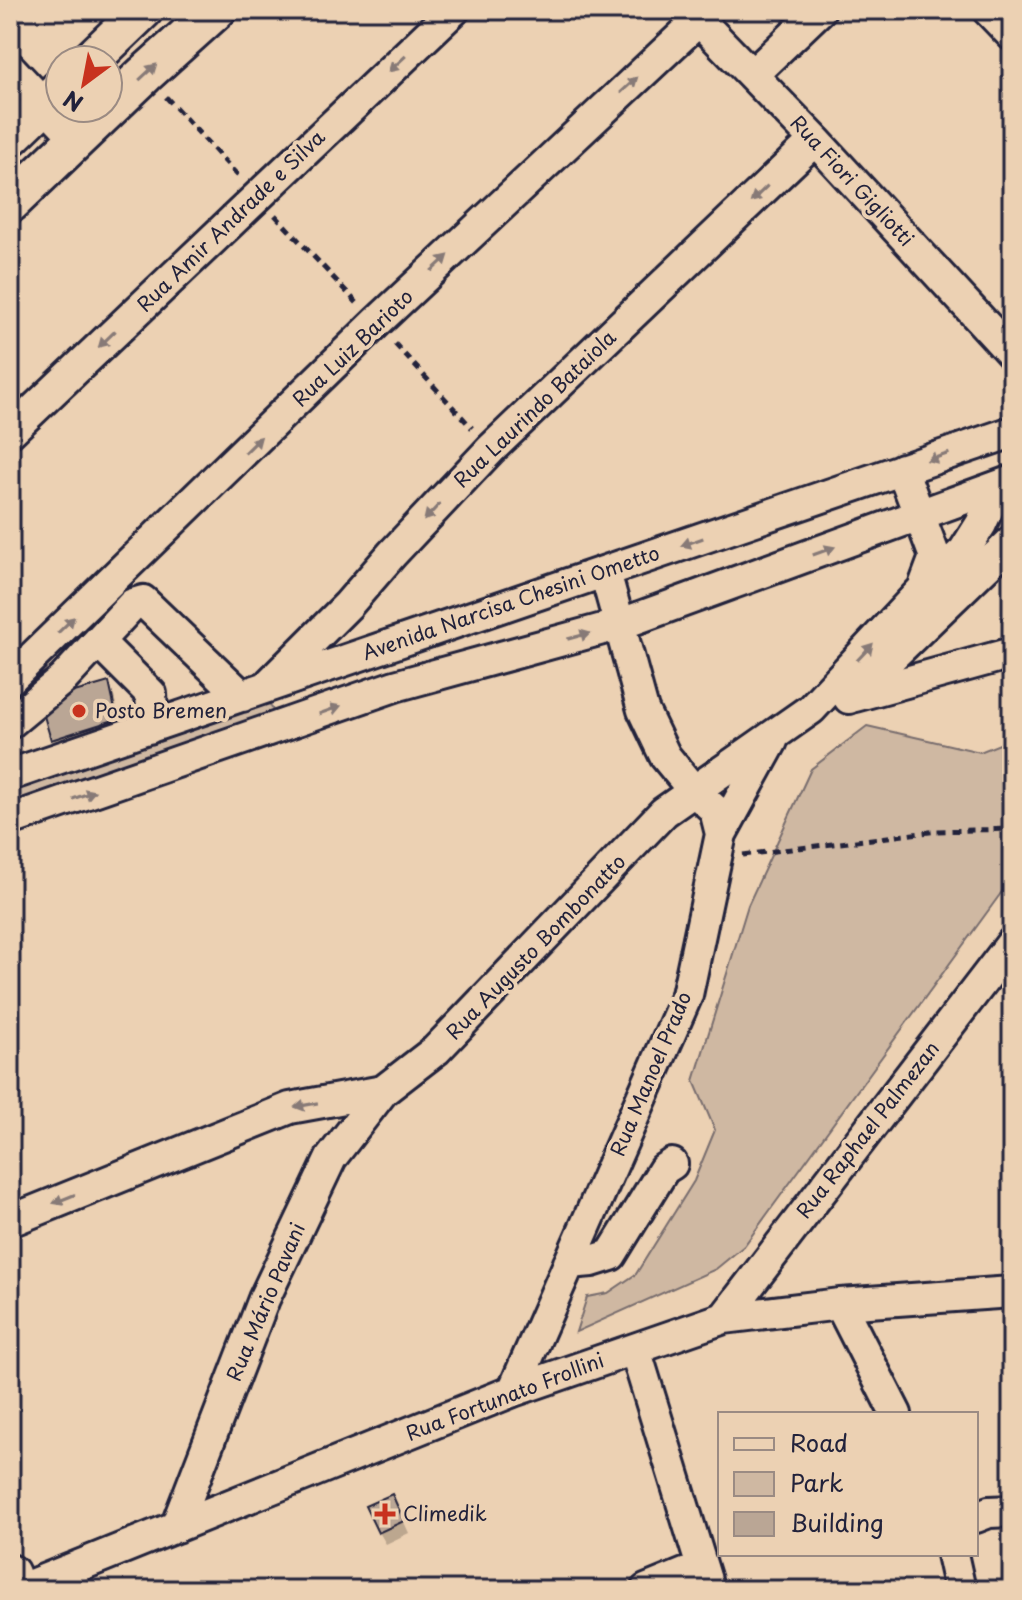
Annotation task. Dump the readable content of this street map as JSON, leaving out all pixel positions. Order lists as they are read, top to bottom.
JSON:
{
  "streets": {
    "street": [
      "Rua Fiori Gigliotti",
      "Rua Amir Andrade e Silva",
      "Rua Luiz Barioto",
      "Rua Laurindo Bataiola",
      "Avenida Narcisa Chesini Ometto",
      "Rua Augusto Bombonatto",
      "Rua Manoel Prado",
      "Rua Raphael Palmezan",
      "Rua Mário Pavani",
      "Rua Fortunato Frollini"
    ]
  },
  "crossings": [
    ["Rua Fiori Gigliotti", "Rua Luiz Barioto"],
    ["Rua Fiori Gigliotti", "Rua Laurindo Bataiola"],
    ["Rua Laurindo Bataiola", "Avenida Narcisa Chesini Ometto"],
    ["Avenida Narcisa Chesini Ometto", "Rua Augusto Bombonatto"],
    ["Rua Augusto Bombonatto", "Rua Manoel Prado"],
    ["Rua Augusto Bombonatto", "Rua Mário Pavani"],
    ["Rua Manoel Prado", "Rua Fortunato Frollini"],
    ["Rua Raphael Palmezan", "Rua Fortunato Frollini"],
    ["Rua Mário Pavani", "Rua Fortunato Frollini"]
  ],
  "one_way": ["Rua Amir Andrade e Silva", "Rua Luiz Barioto", "Rua Laurindo Bataiola"],
  "places": {
    "other": ["Posto Bremen"],
    "health": ["Climedik"]
  },
  "legend": ["Road", "Park", "Building"],
  "north": "bottom left"
}
